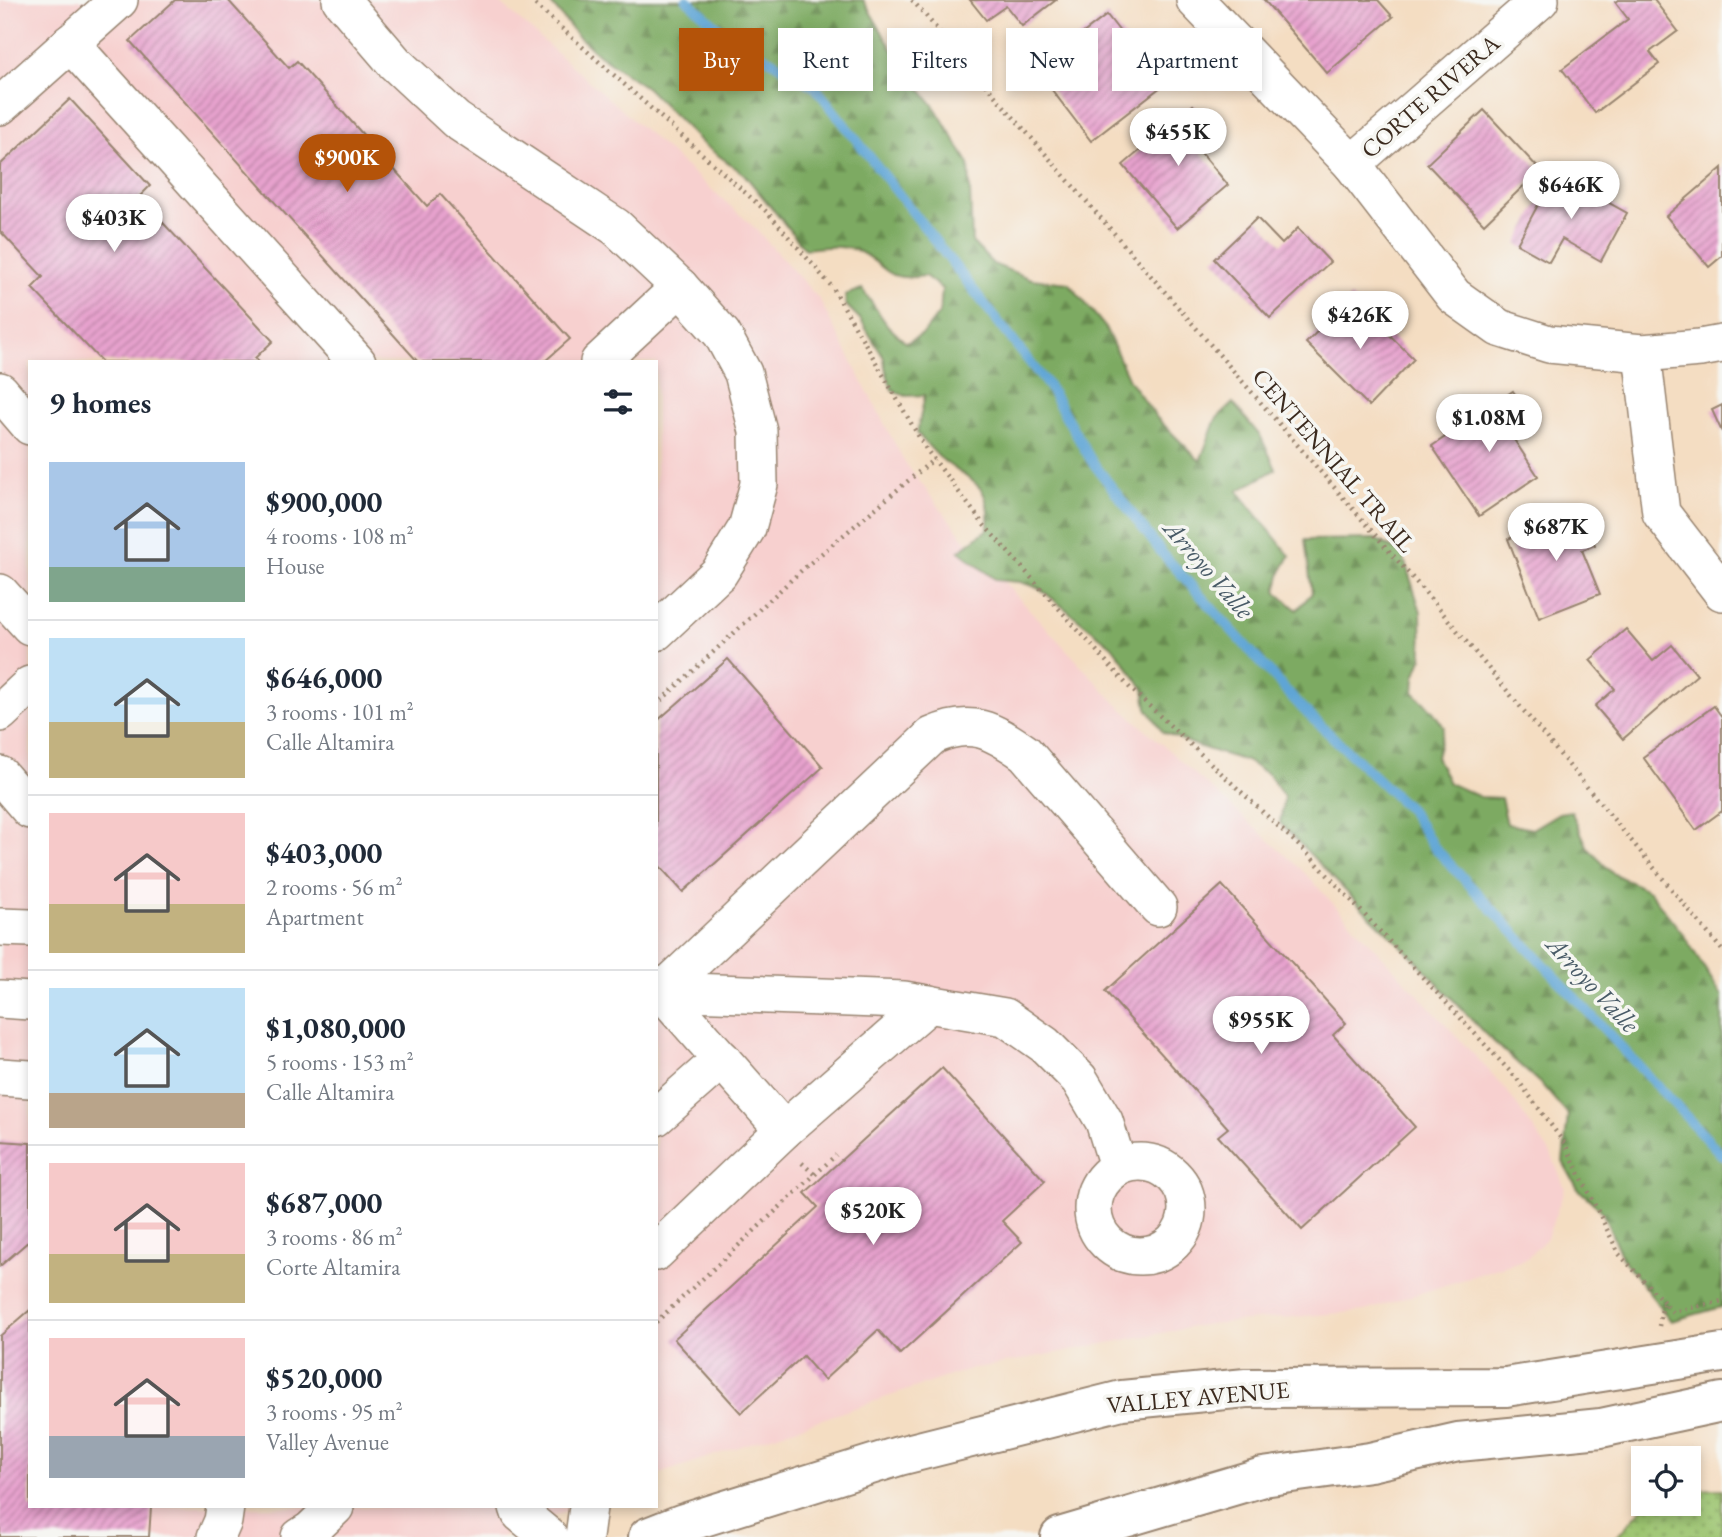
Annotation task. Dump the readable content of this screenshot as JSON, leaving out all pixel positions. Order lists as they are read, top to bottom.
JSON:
{
  "streets": {
    "main road": ["VALLEY AVENUE"],
    "street": ["CORTE RIVERA"],
    "path": ["CENTENNIAL TRAIL"]
  },
  "water": ["Arroyo Valle"],
  "page": {
    "chip": [
      "Buy",
      "Rent",
      "Filters",
      "New",
      "Apartment"
    ],
    "price": [
      "$455K",
      "$900K",
      "$646K",
      "$403K",
      "$426K",
      "$1.08M",
      "$687K",
      "$955K",
      "$520K"
    ],
    "heading": "9 homes",
    "list": [
      {
        "name": "$900,000",
        "note": "4 rooms · 108 m² · House"
      },
      {
        "name": "$646,000",
        "note": "3 rooms · 101 m² · Calle Altamira"
      },
      {
        "name": "$403,000",
        "note": "2 rooms · 56 m² · Apartment"
      },
      {
        "name": "$1,080,000",
        "note": "5 rooms · 153 m² · Calle Altamira"
      },
      {
        "name": "$687,000",
        "note": "3 rooms · 86 m² · Corte Altamira"
      },
      {
        "name": "$520,000",
        "note": "3 rooms · 95 m² · Valley Avenue"
      }
    ]
  }
}
